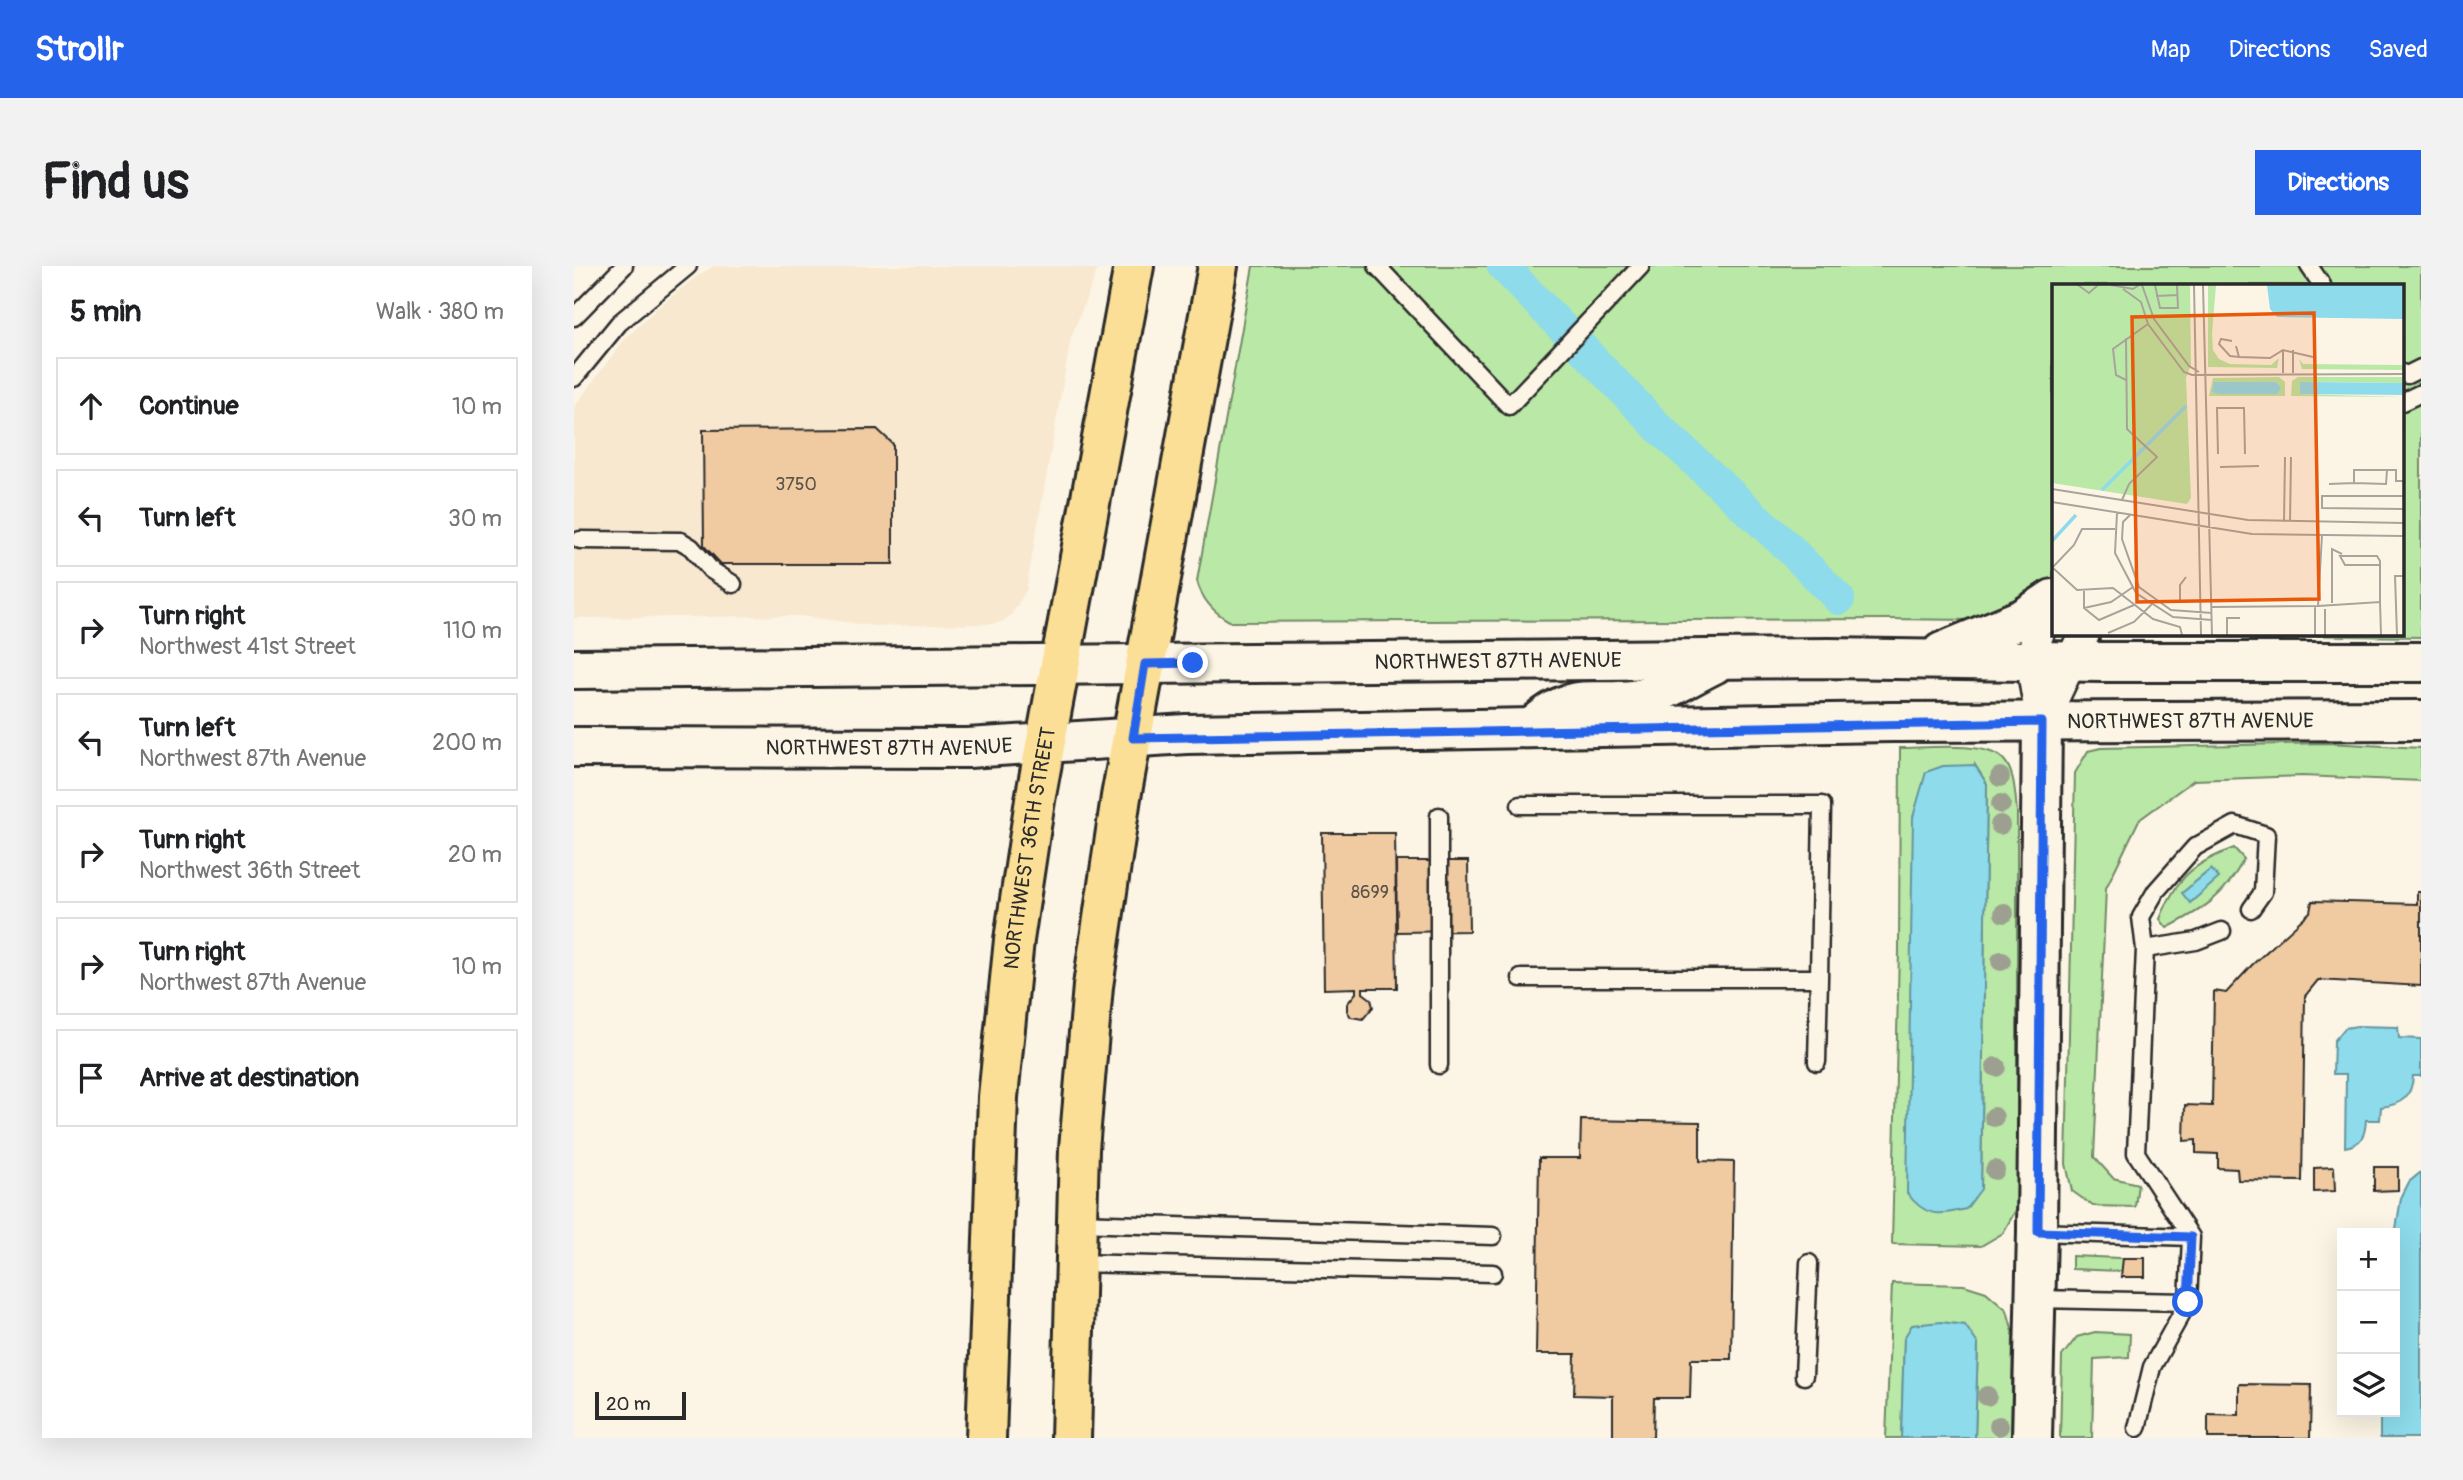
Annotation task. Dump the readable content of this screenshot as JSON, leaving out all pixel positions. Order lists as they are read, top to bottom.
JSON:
{
  "streets": {
    "main road": ["NORTHWEST 87TH AVENUE", "NORTHWEST 36TH STREET"]
  },
  "crossings": [
    ["NORTHWEST 87TH AVENUE", "NORTHWEST 36TH STREET"]
  ],
  "house_numbers": ["3750", "8699"],
  "scale_bar": "20 m",
  "page": {
    "header": "Strollr",
    "nav": ["Map", "Directions", "Saved"],
    "buttons": "Directions",
    "title": "Find us",
    "heading": ["5 min", "Walk · 380 m"],
    "list": [
      ["Continue", "10 m"],
      ["Turn left", "30 m"],
      ["Turn right", "Northwest 41st Street", "110 m"],
      ["Turn left", "Northwest 87th Avenue", "200 m"],
      ["Turn right", "Northwest 36th Street", "20 m"],
      ["Turn right", "Northwest 87th Avenue", "10 m"],
      "Arrive at destination"
    ],
    "map_buttons": ["+", "−"],
    "scale": "20 m"
  }
}
